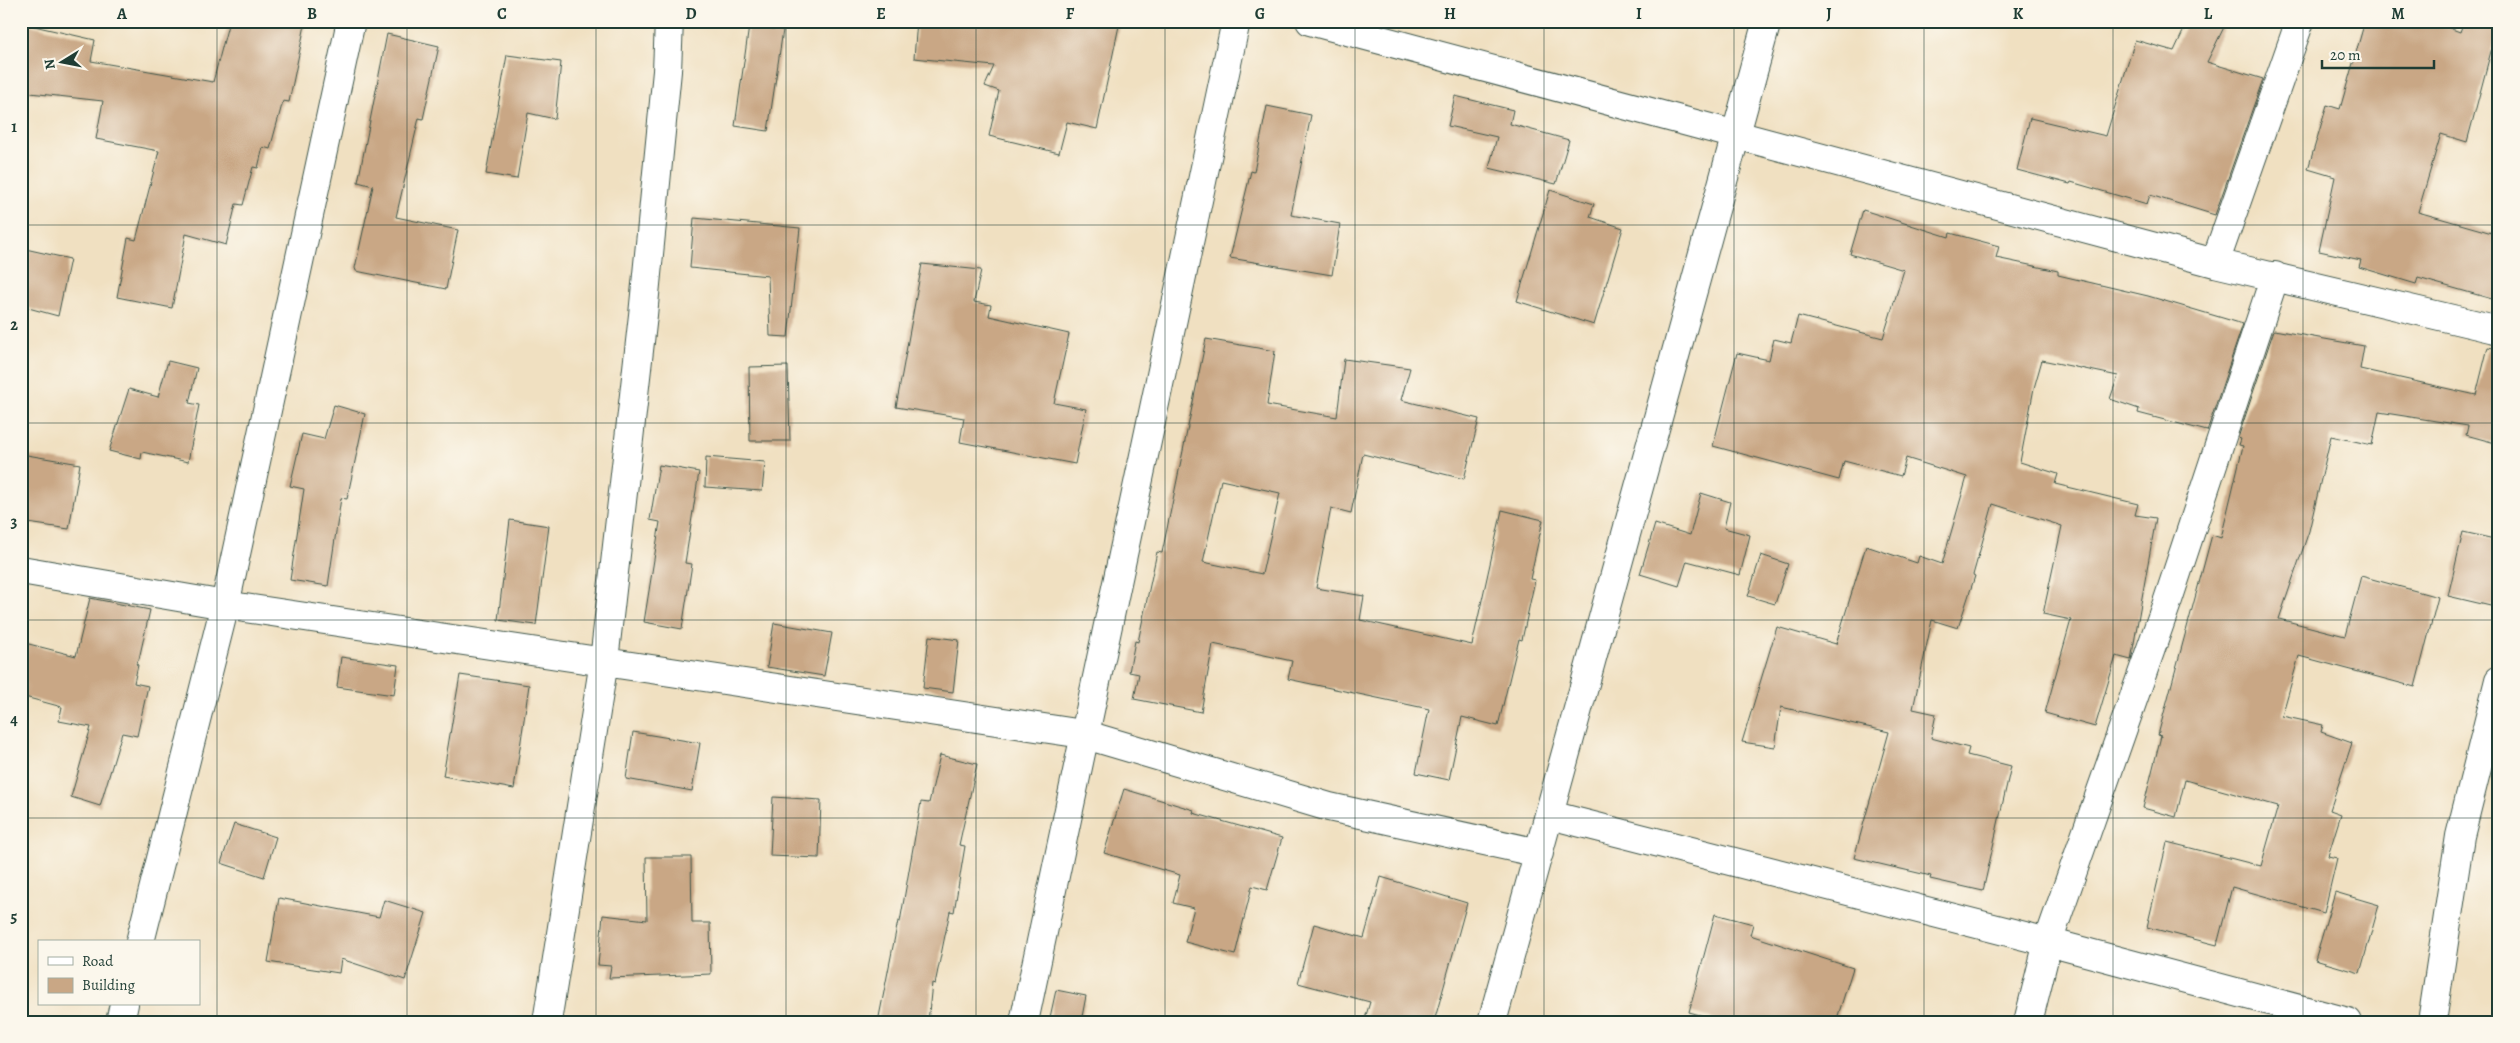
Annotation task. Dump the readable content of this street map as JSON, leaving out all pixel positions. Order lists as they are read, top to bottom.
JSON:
{
  "legend": ["Road", "Building"],
  "scale_bar": "20 m",
  "north": "left",
  "grid": {
    "columns": [
      "A",
      "B",
      "C",
      "D",
      "E",
      "F",
      "G",
      "H",
      "I",
      "J",
      "K",
      "L",
      "M"
    ],
    "rows": [
      "1",
      "2",
      "3",
      "4",
      "5"
    ]
  }
}
